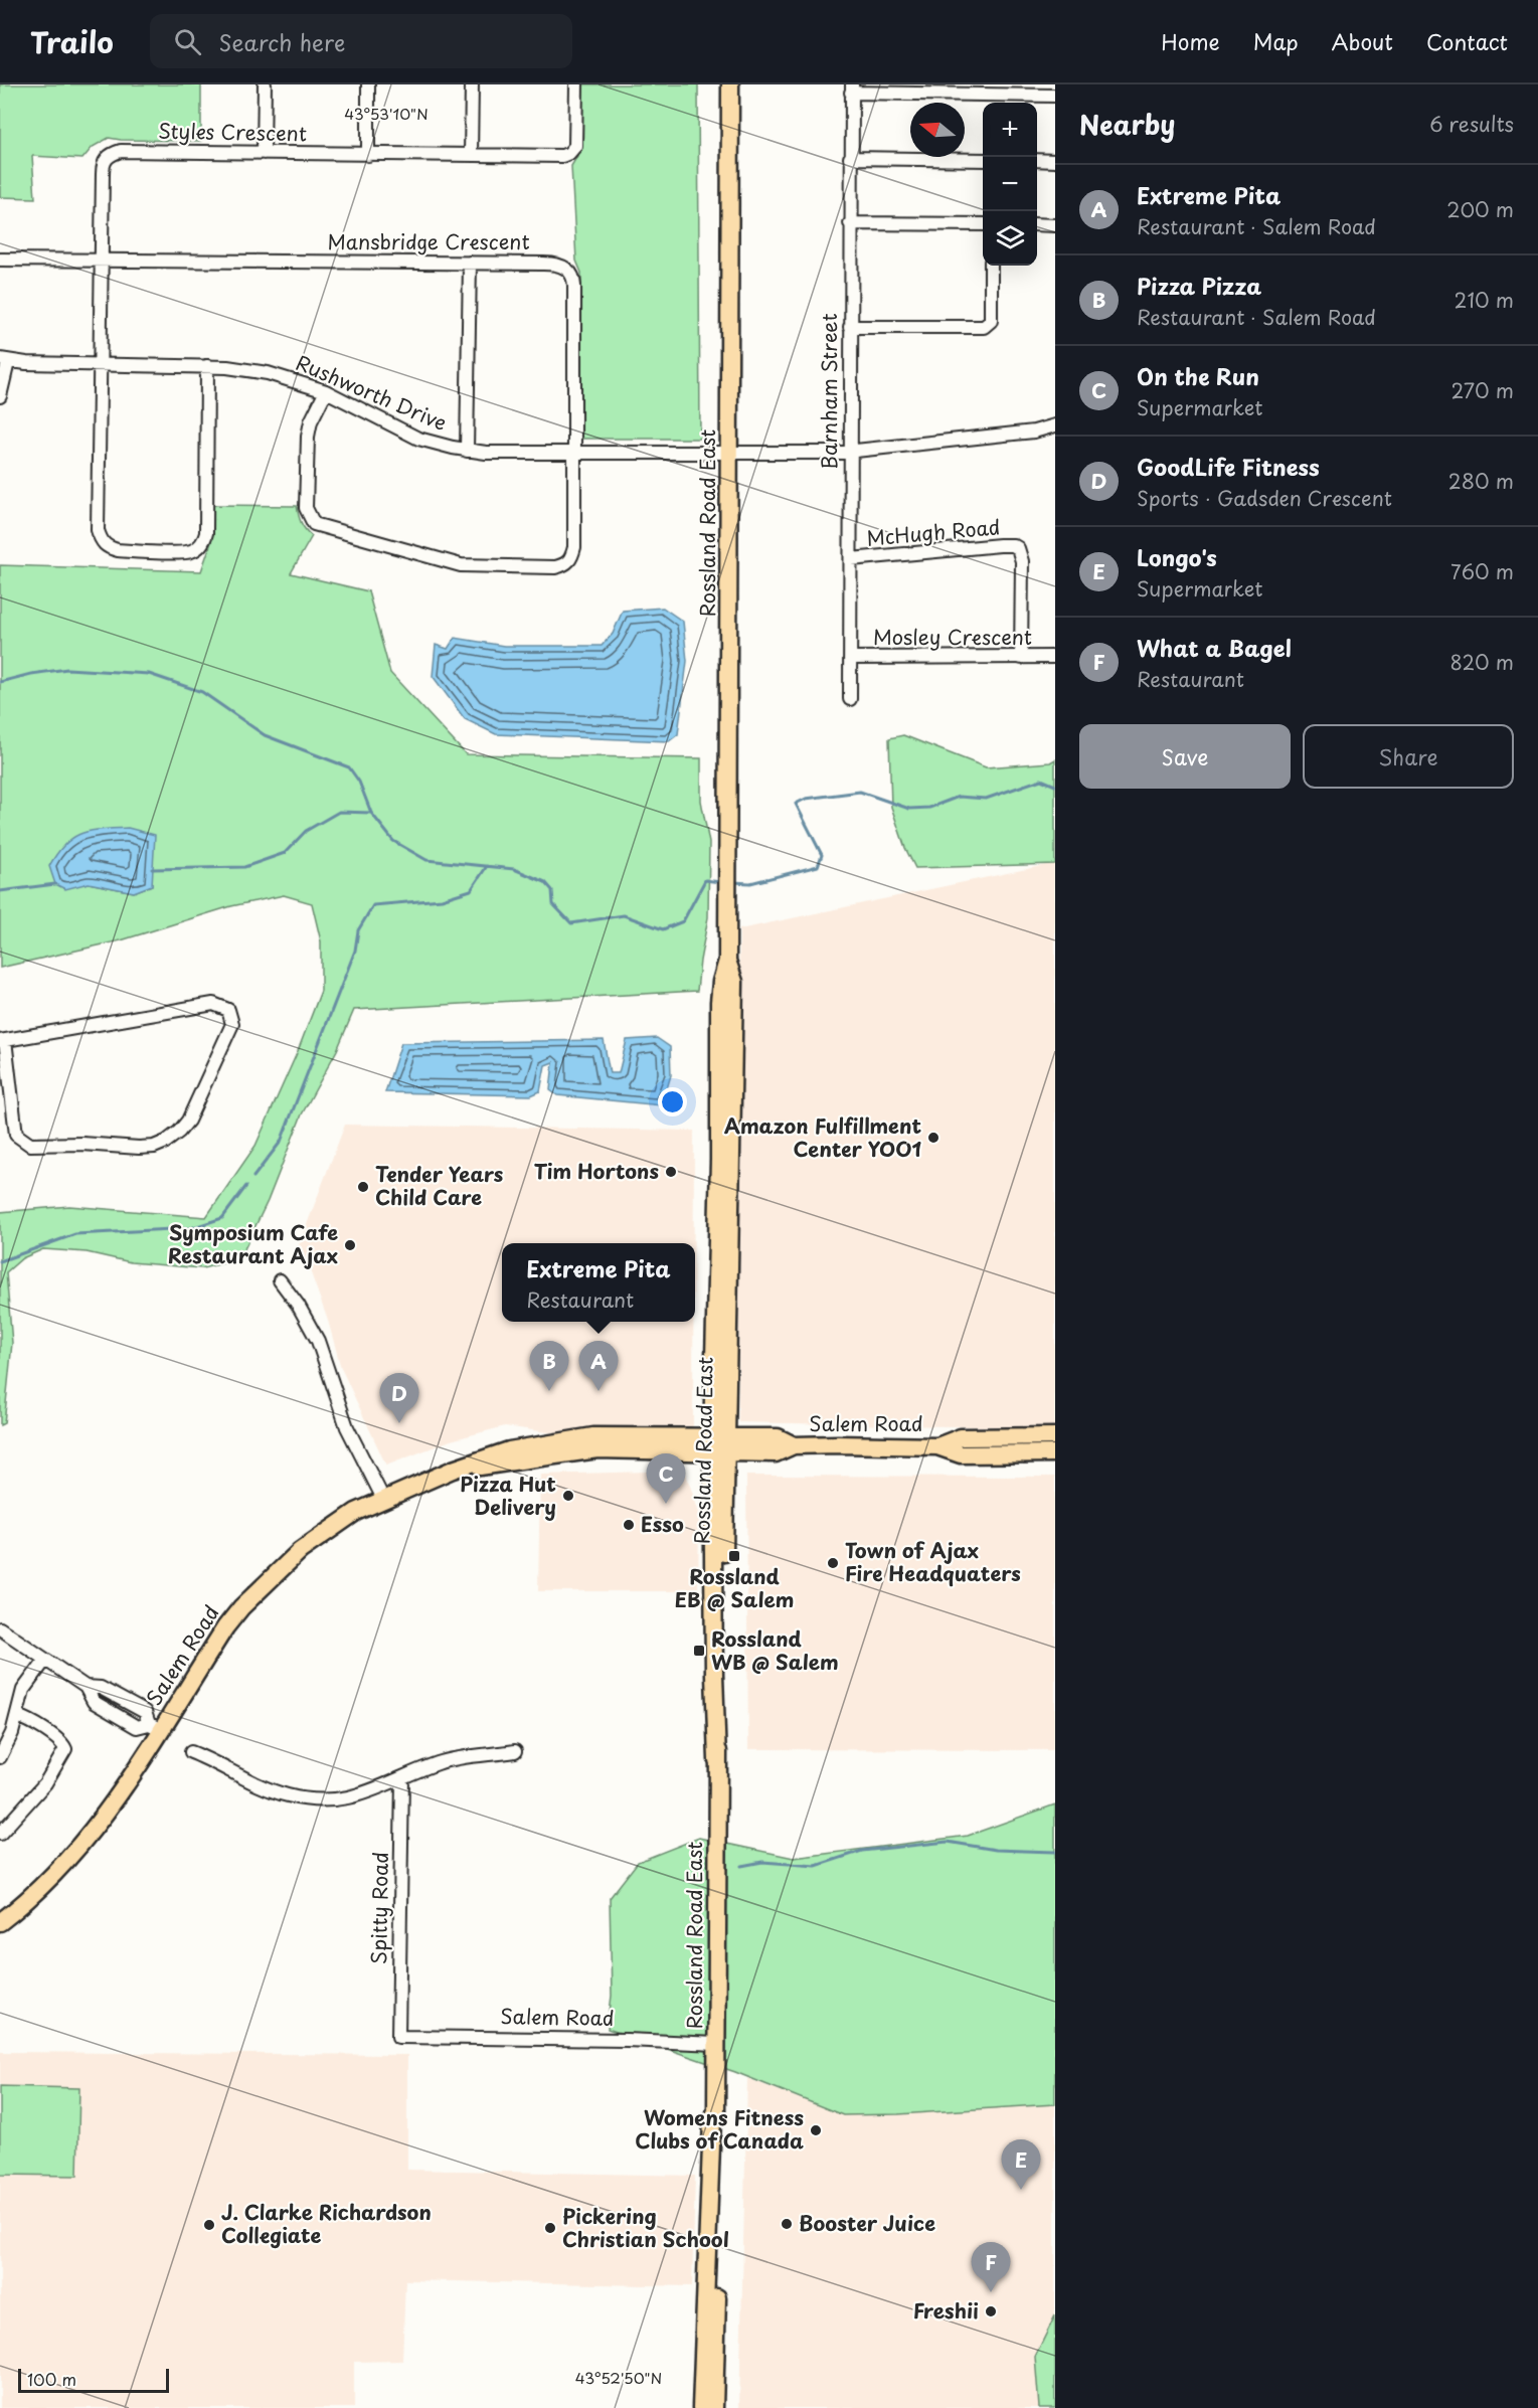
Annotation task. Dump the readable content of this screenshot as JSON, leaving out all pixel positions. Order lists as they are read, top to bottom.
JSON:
{
  "streets": {
    "main road": ["Rossland Road East", "Salem Road"],
    "street": [
      "Styles Crescent",
      "Mansbridge Crescent",
      "Barnham Street",
      "Rushworth Drive",
      "McHugh Road",
      "Mosley Crescent",
      "Spitty Road"
    ]
  },
  "crossings": [
    ["Styles Crescent", "Mansbridge Crescent"],
    ["Styles Crescent", "Rushworth Drive"],
    ["Mansbridge Crescent", "Rushworth Drive"],
    ["Barnham Street", "Rushworth Drive"],
    ["Barnham Street", "McHugh Road"],
    ["Barnham Street", "Mosley Crescent"],
    ["Rushworth Drive", "Rossland Road East"],
    ["Rossland Road East", "Salem Road"],
    ["McHugh Road", "Mosley Crescent"],
    ["Salem Road", "Spitty Road"]
  ],
  "places": {
    "other": [
      "Amazon Fulfillment Center YOO1",
      "Tim Hortons",
      "Tender Years Child Care",
      "Symposium Cafe Restaurant Ajax",
      "Pizza Hut Delivery",
      "Esso",
      "Town of Ajax Fire Headquaters",
      "Womens Fitness Clubs of Canada",
      "Booster Juice",
      "J. Clarke Richardson Collegiate",
      "Pickering Christian School",
      "Freshii"
    ],
    "transit": ["Rossland EB @ Salem", "Rossland WB @ Salem"]
  },
  "scale_bar": "100 m",
  "north": "left",
  "page": {
    "header": "Trailo",
    "search": "Search here",
    "nav": [
      "Home",
      "Map",
      "About",
      "Contact"
    ],
    "heading": ["Nearby", "6 results"],
    "map_buttons": ["+", "−"],
    "list": [
      {
        "mark": "A",
        "name": "Extreme Pita",
        "note": "Restaurant · Salem Road",
        "value": "200 m"
      },
      {
        "mark": "B",
        "name": "Pizza Pizza",
        "note": "Restaurant · Salem Road",
        "value": "210 m"
      },
      {
        "mark": "C",
        "name": "On the Run",
        "note": "Supermarket",
        "value": "270 m"
      },
      {
        "mark": "D",
        "name": "GoodLife Fitness",
        "note": "Sports · Gadsden Crescent",
        "value": "280 m"
      },
      {
        "mark": "E",
        "name": "Longo's",
        "note": "Supermarket",
        "value": "760 m"
      },
      {
        "mark": "F",
        "name": "What a Bagel",
        "note": "Restaurant",
        "value": "820 m"
      }
    ],
    "buttons": ["Save", "Share"],
    "popup": ["Extreme Pita", "Restaurant"],
    "pins": [
      "A",
      "B",
      "D",
      "C",
      "E",
      "F"
    ],
    "scale": "100 m"
  },
  "coordinates": ["43°53'10\"N", "43°52'50\"N"]
}
